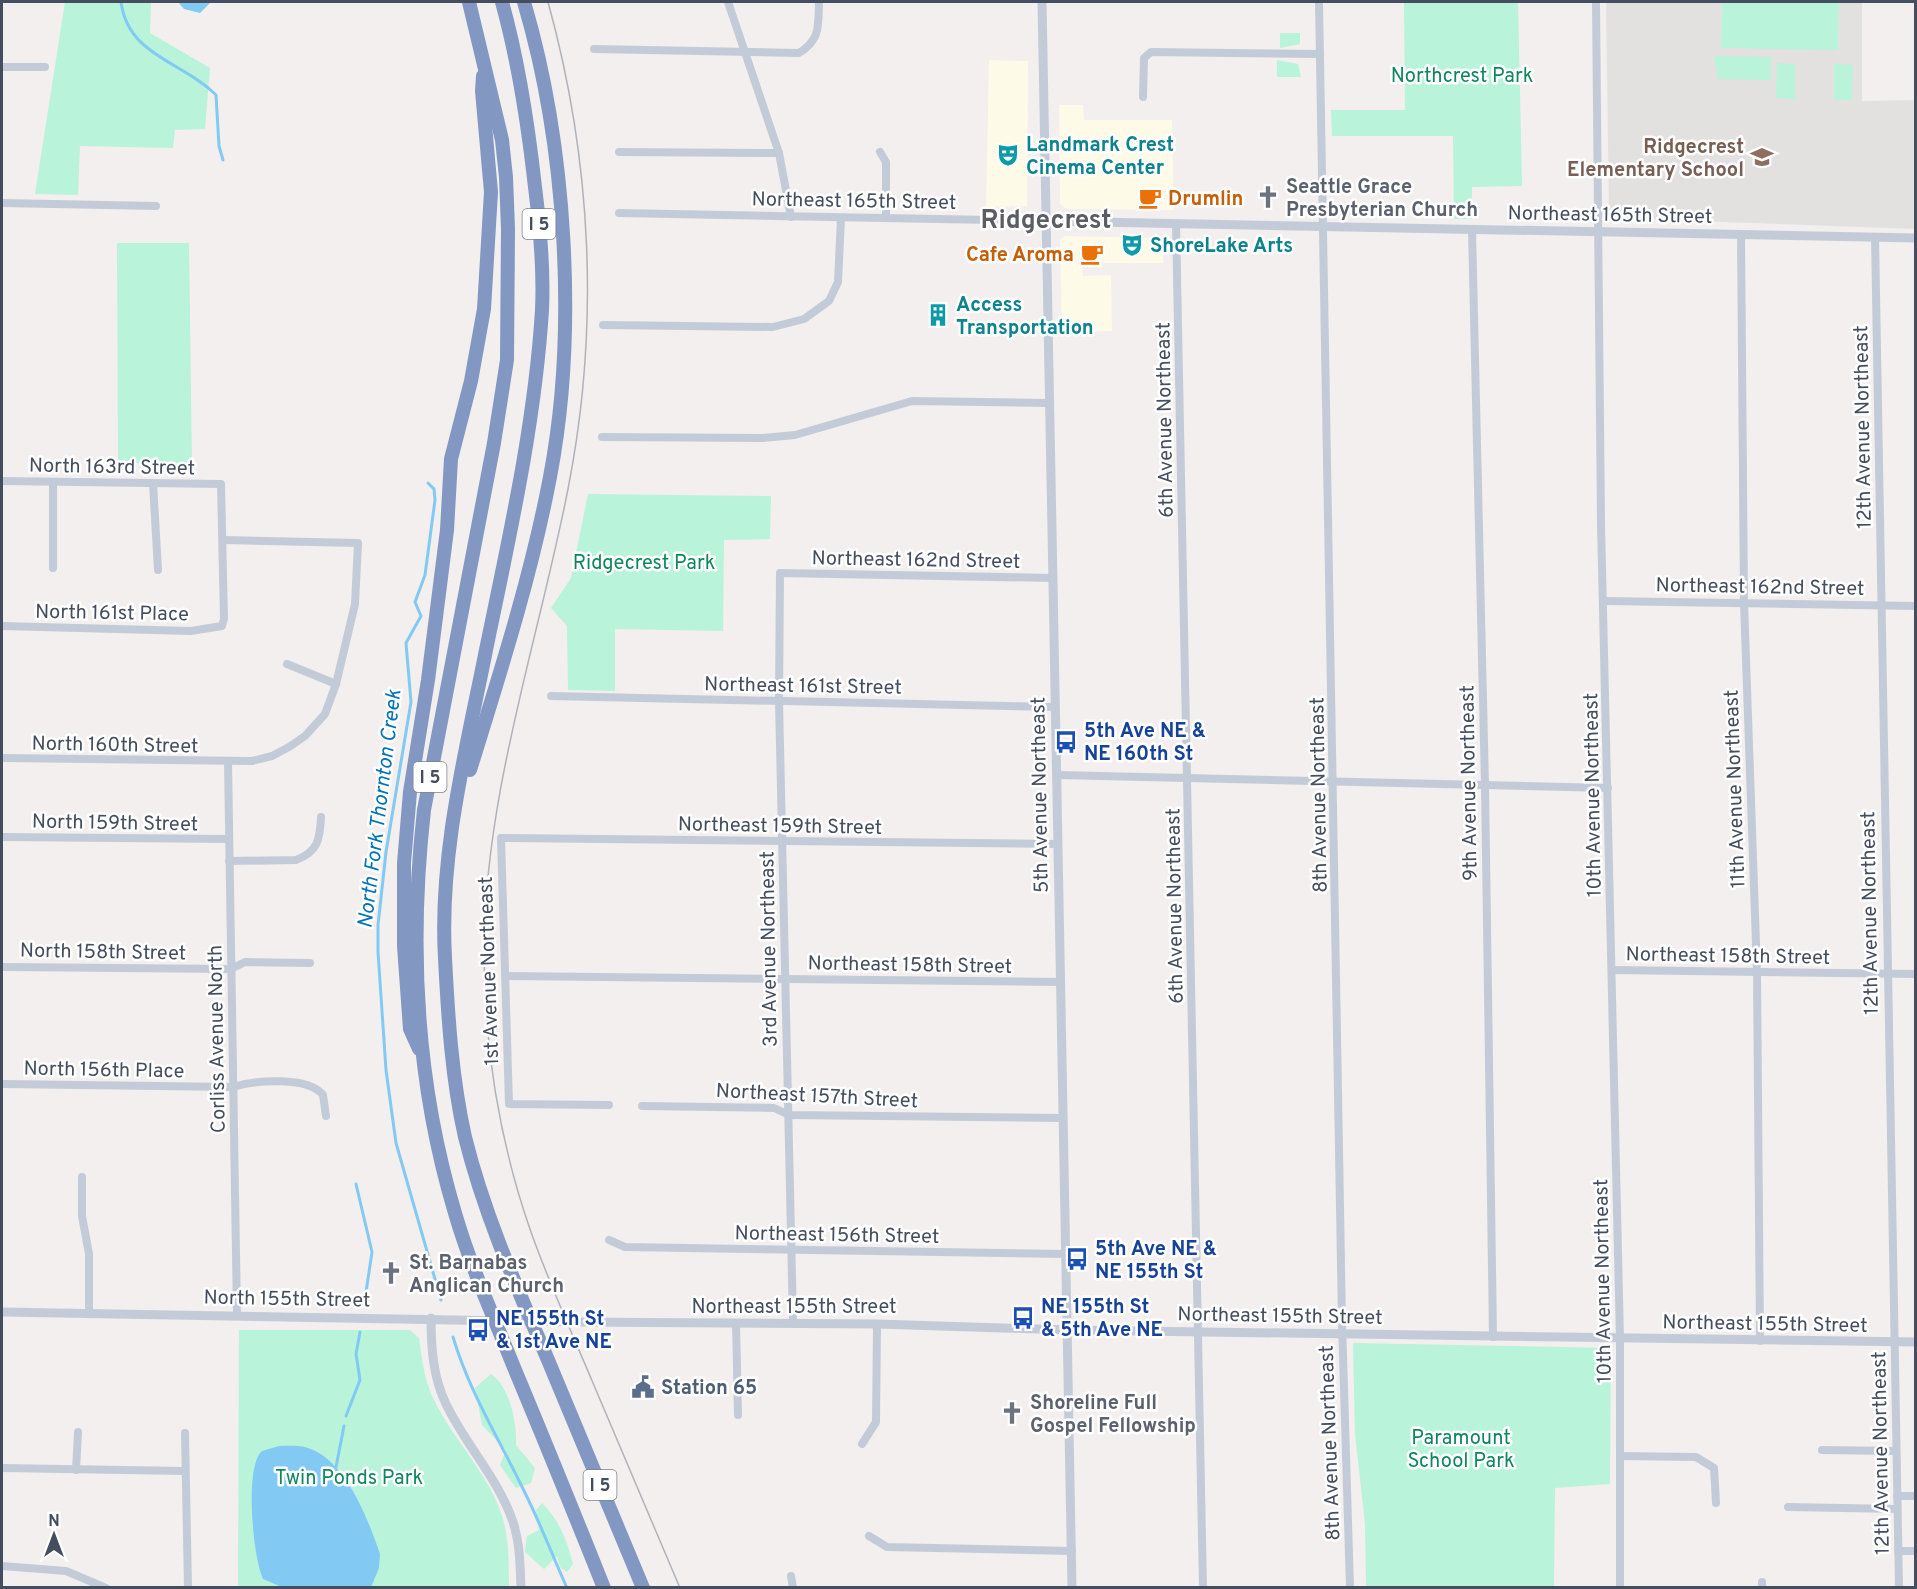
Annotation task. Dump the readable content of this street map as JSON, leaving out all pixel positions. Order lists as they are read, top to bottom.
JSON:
{
  "streets": {
    "highway": ["I 5"],
    "street": [
      "Northeast 165th Street",
      "6th Avenue Northeast",
      "12th Avenue Northeast",
      "North 163rd Street",
      "Northeast 162nd Street",
      "North 161st Place",
      "Northeast 161st Street",
      "North 160th Street",
      "9th Avenue Northeast",
      "11th Avenue Northeast",
      "5th Avenue Northeast",
      "8th Avenue Northeast",
      "10th Avenue Northeast",
      "North 159th Street",
      "Northeast 159th Street",
      "3rd Avenue Northeast",
      "North 158th Street",
      "Northeast 158th Street",
      "1st Avenue Northeast",
      "Corliss Avenue North",
      "North 156th Place",
      "Northeast 157th Street",
      "Northeast 156th Street",
      "North 155th Street",
      "Northeast 155th Street"
    ]
  },
  "crossings": [
    ["Northeast 165th Street", "6th Avenue Northeast"],
    ["Northeast 165th Street", "12th Avenue Northeast"],
    ["Northeast 165th Street", "9th Avenue Northeast"],
    ["Northeast 165th Street", "11th Avenue Northeast"],
    ["Northeast 165th Street", "5th Avenue Northeast"],
    ["Northeast 165th Street", "8th Avenue Northeast"],
    ["Northeast 165th Street", "10th Avenue Northeast"],
    ["6th Avenue Northeast", "Northeast 155th Street"],
    ["12th Avenue Northeast", "Northeast 162nd Street"],
    ["12th Avenue Northeast", "Northeast 158th Street"],
    ["12th Avenue Northeast", "Northeast 155th Street"],
    ["North 163rd Street", "North 161st Place"],
    ["North 163rd Street", "North 160th Street"],
    ["Northeast 162nd Street", "11th Avenue Northeast"],
    ["Northeast 162nd Street", "5th Avenue Northeast"],
    ["Northeast 162nd Street", "10th Avenue Northeast"],
    ["Northeast 162nd Street", "3rd Avenue Northeast"],
    ["North 161st Place", "North 160th Street"],
    ["Northeast 161st Street", "5th Avenue Northeast"],
    ["Northeast 161st Street", "3rd Avenue Northeast"],
    ["North 160th Street", "Corliss Avenue North"],
    ["9th Avenue Northeast", "Northeast 155th Street"],
    ["11th Avenue Northeast", "Northeast 158th Street"],
    ["11th Avenue Northeast", "Northeast 155th Street"],
    ["5th Avenue Northeast", "Northeast 159th Street"],
    ["5th Avenue Northeast", "Northeast 158th Street"],
    ["5th Avenue Northeast", "Northeast 157th Street"],
    ["5th Avenue Northeast", "Northeast 156th Street"],
    ["5th Avenue Northeast", "Northeast 155th Street"],
    ["8th Avenue Northeast", "Northeast 155th Street"],
    ["10th Avenue Northeast", "Northeast 158th Street"],
    ["10th Avenue Northeast", "Northeast 155th Street"],
    ["North 159th Street", "Corliss Avenue North"],
    ["Northeast 159th Street", "3rd Avenue Northeast"],
    ["Northeast 159th Street", "1st Avenue Northeast"],
    ["3rd Avenue Northeast", "Northeast 158th Street"],
    ["3rd Avenue Northeast", "Northeast 157th Street"],
    ["3rd Avenue Northeast", "Northeast 156th Street"],
    ["3rd Avenue Northeast", "Northeast 155th Street"],
    ["North 158th Street", "Corliss Avenue North"],
    ["Northeast 158th Street", "1st Avenue Northeast"],
    ["Corliss Avenue North", "North 156th Place"],
    ["Corliss Avenue North", "North 155th Street"],
    ["North 155th Street", "Northeast 155th Street"]
  ],
  "districts": ["Ridgecrest"],
  "water": ["North Fork Thornton Creek"],
  "parks": [
    "Northcrest Park",
    "Ridgecrest Park",
    "Paramount School Park",
    "Twin Ponds Park"
  ],
  "places": {
    "theatre": ["Landmark Crest Cinema Center", "ShoreLake Arts"],
    "school or university": ["Ridgecrest Elementary School"],
    "church": ["Seattle Grace Presbyterian Church", "St. Barnabas Anglican Church", "Shoreline Full Gospel Fellowship"],
    "cafe": ["Drumlin", "Cafe Aroma"],
    "building": ["Access Transportation"],
    "bus stop": [
      "5th Ave NE & NE 160th St",
      "5th Ave NE & NE 155th St",
      "NE 155th St & 5th Ave NE",
      "NE 155th St & 1st Ave NE"
    ],
    "public building": ["Station 65"]
  },
  "north": "top"
}
